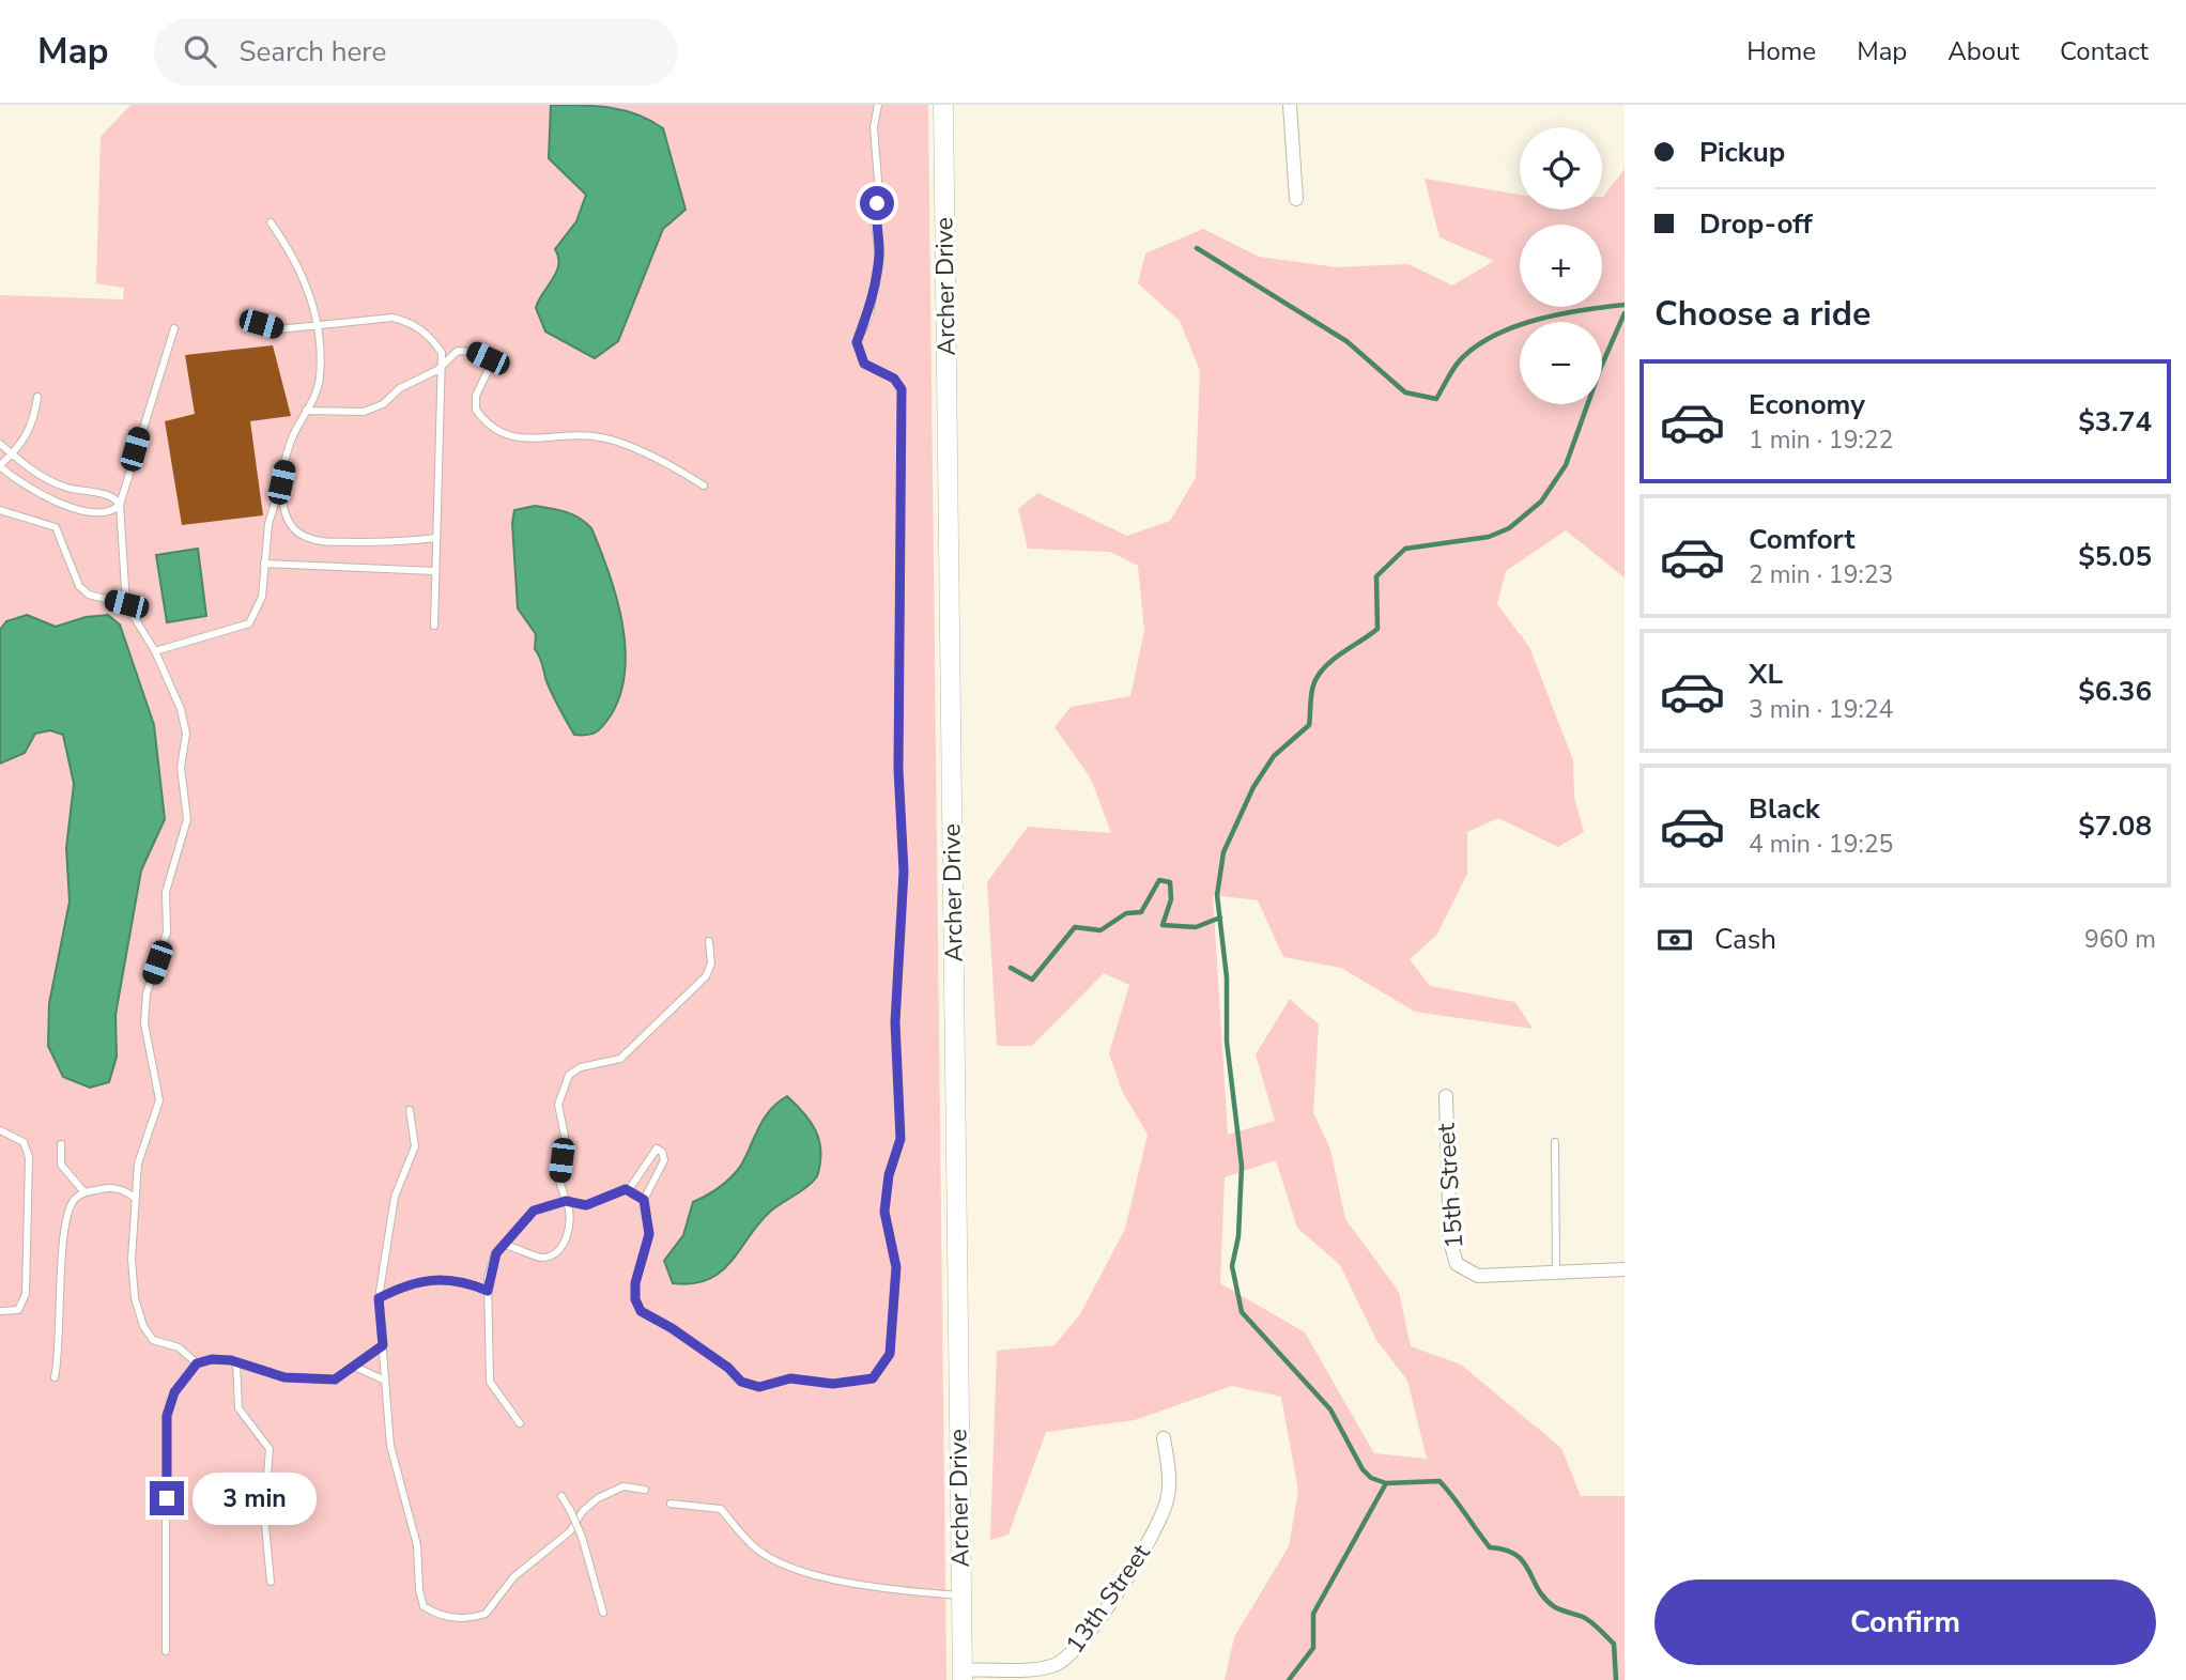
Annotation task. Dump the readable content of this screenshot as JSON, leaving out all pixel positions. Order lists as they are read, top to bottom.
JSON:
{
  "streets": {
    "street": ["Archer Drive", "15th Street", "13th Street"]
  },
  "crossings": [
    ["Archer Drive", "13th Street"]
  ],
  "page": {
    "header": "Map",
    "search": "Search here",
    "nav": [
      "Home",
      "Map",
      "About",
      "Contact"
    ],
    "banner": ["Pickup", "Drop-off"],
    "map_buttons": ["+", "−"],
    "heading": "Choose a ride",
    "list": [
      {
        "name": "Economy",
        "note": "1 min · 19:22",
        "value": "$3.74"
      },
      {
        "name": "Comfort",
        "note": "2 min · 19:23",
        "value": "$5.05"
      },
      {
        "name": "XL",
        "note": "3 min · 19:24",
        "value": "$6.36"
      },
      {
        "name": "Black",
        "note": "4 min · 19:25",
        "value": "$7.08"
      }
    ],
    "pay": ["Cash", "960 m"],
    "bubble": "3 min",
    "buttons": "Confirm"
  }
}
